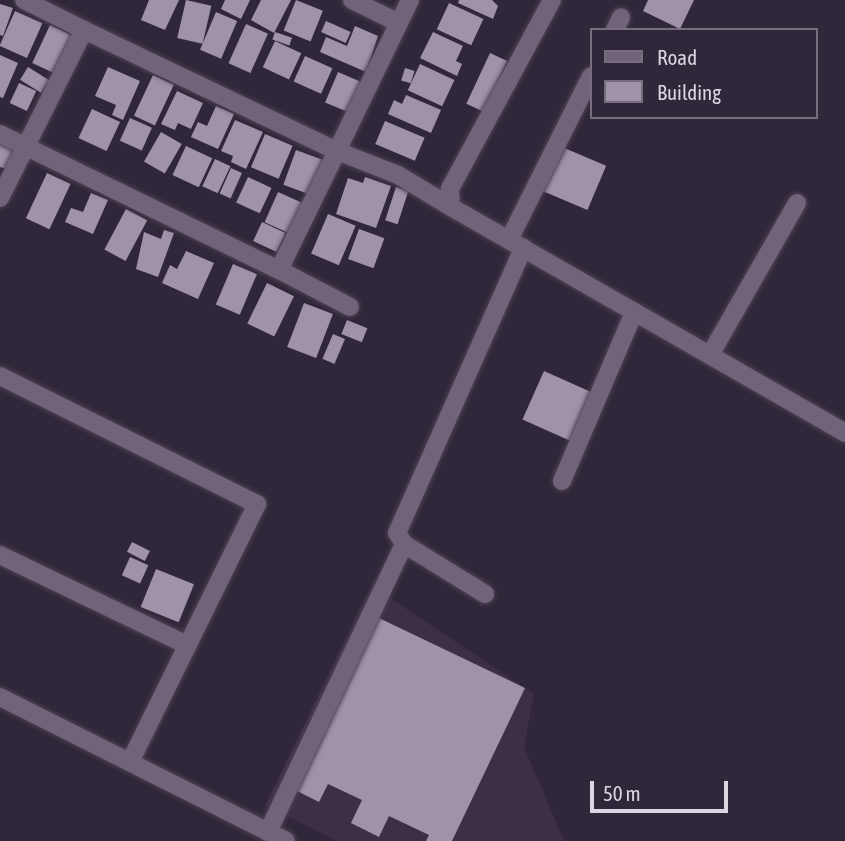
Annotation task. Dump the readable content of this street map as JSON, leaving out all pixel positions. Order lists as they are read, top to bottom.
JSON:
{
  "legend": ["Road", "Building"],
  "scale_bar": "50 m"
}
